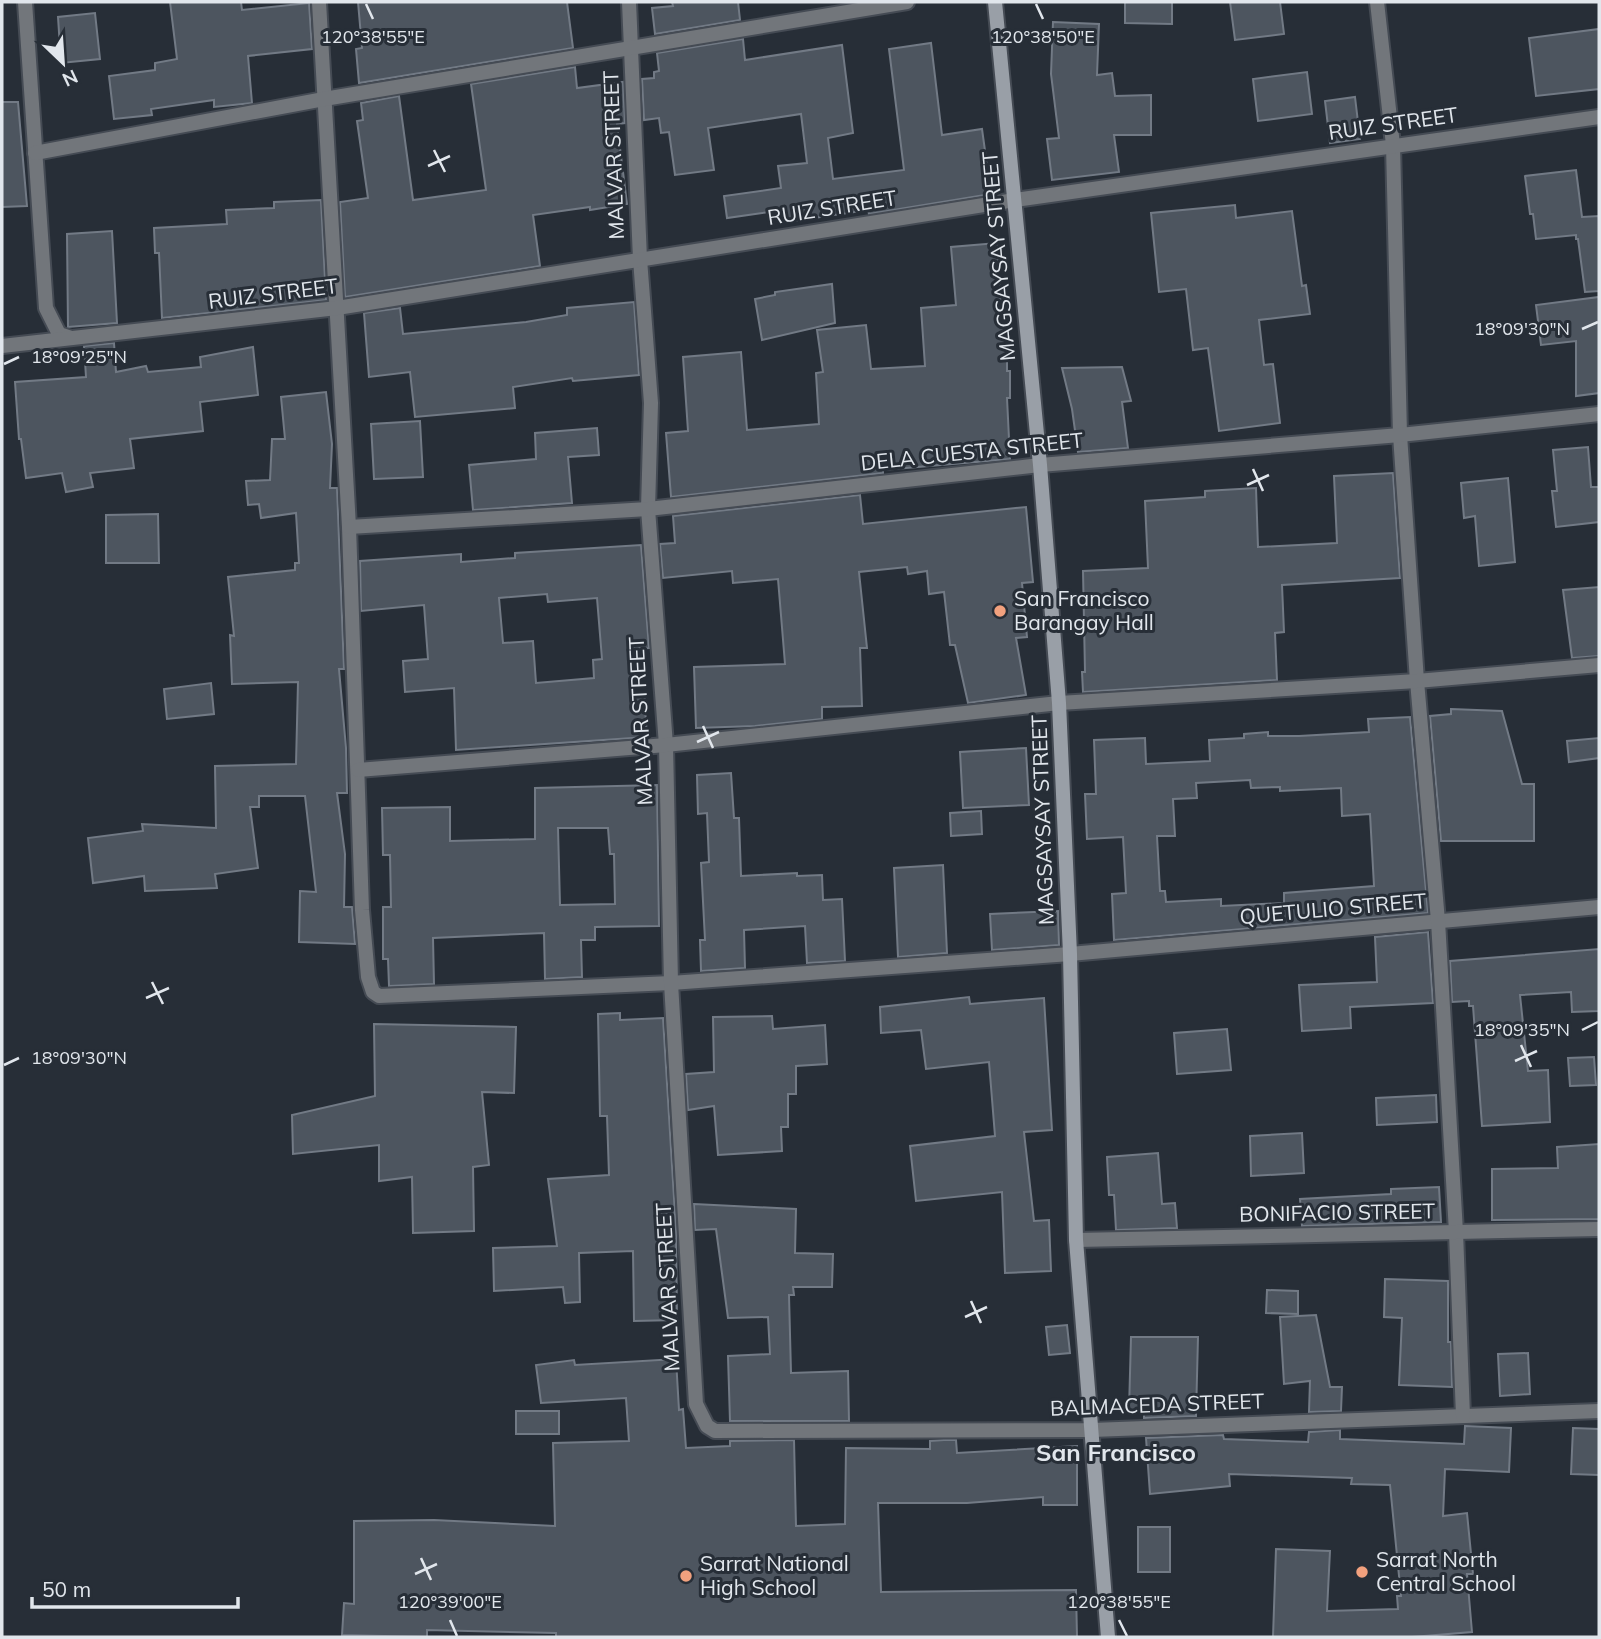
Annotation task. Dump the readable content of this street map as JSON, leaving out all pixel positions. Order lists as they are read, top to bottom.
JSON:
{
  "streets": {
    "main road": ["MAGSAYSAY STREET"],
    "street": [
      "RUIZ STREET",
      "MALVAR STREET",
      "DELA CUESTA STREET",
      "QUETULIO STREET",
      "BONIFACIO STREET",
      "BALMACEDA STREET"
    ]
  },
  "crossings": [
    ["RUIZ STREET", "MALVAR STREET"],
    ["RUIZ STREET", "MAGSAYSAY STREET"],
    ["MALVAR STREET", "DELA CUESTA STREET"],
    ["MALVAR STREET", "QUETULIO STREET"],
    ["MALVAR STREET", "BALMACEDA STREET"],
    ["MAGSAYSAY STREET", "DELA CUESTA STREET"],
    ["MAGSAYSAY STREET", "QUETULIO STREET"],
    ["MAGSAYSAY STREET", "BONIFACIO STREET"],
    ["MAGSAYSAY STREET", "BALMACEDA STREET"]
  ],
  "districts": ["San Francisco"],
  "places": ["San Francisco Barangay Hall", "Sarrat North Central School", "Sarrat National High School"],
  "scale_bar": "50 m",
  "north": "bottom right",
  "coordinates": [
    "120°38'55\"E",
    "120°38'50\"E",
    "18°09'30\"N",
    "18°09'25\"N",
    "18°09'35\"N",
    "120°39'00\"E"
  ]
}
